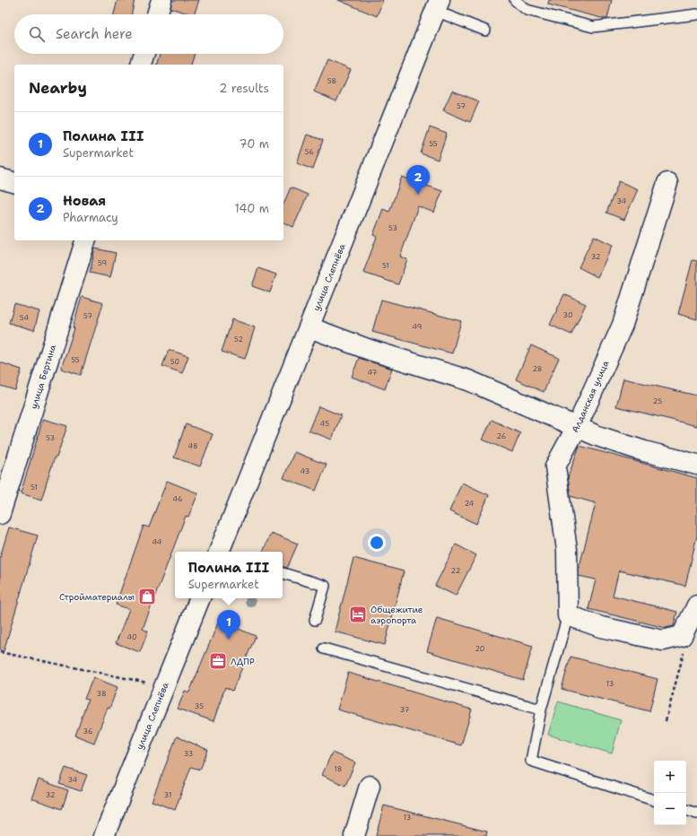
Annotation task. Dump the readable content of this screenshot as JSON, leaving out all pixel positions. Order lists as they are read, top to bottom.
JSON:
{
  "streets": {
    "street": ["улица Слепнёва", "улица Бертина", "Алданская улица"]
  },
  "places": {
    "shop": ["Стройматериалы"],
    "hotel": ["Общежитие аэропорта"],
    "office": ["ЛДПР"]
  },
  "house_numbers": [
    "58",
    "57",
    "55",
    "56",
    "34",
    "53",
    "32",
    "59",
    "51",
    "30",
    "57",
    "54",
    "49",
    "52",
    "55",
    "50",
    "28",
    "47",
    "25",
    "45",
    "26",
    "53",
    "48",
    "43",
    "51",
    "46",
    "24",
    "44",
    "22",
    "40",
    "20",
    "13",
    "38",
    "35",
    "37",
    "36",
    "33",
    "18",
    "34",
    "32",
    "31",
    "13"
  ],
  "page": {
    "search": "Search here",
    "heading": ["Nearby", "2 results"],
    "list": [
      {
        "mark": "1",
        "name": "Полина III",
        "note": "Supermarket",
        "value": "70 m"
      },
      {
        "mark": "2",
        "name": "Новая",
        "note": "Pharmacy",
        "value": "140 m"
      }
    ],
    "pins": ["2", "1"],
    "popup": ["Полина III", "Supermarket"],
    "map_buttons": ["+", "−"]
  }
}
